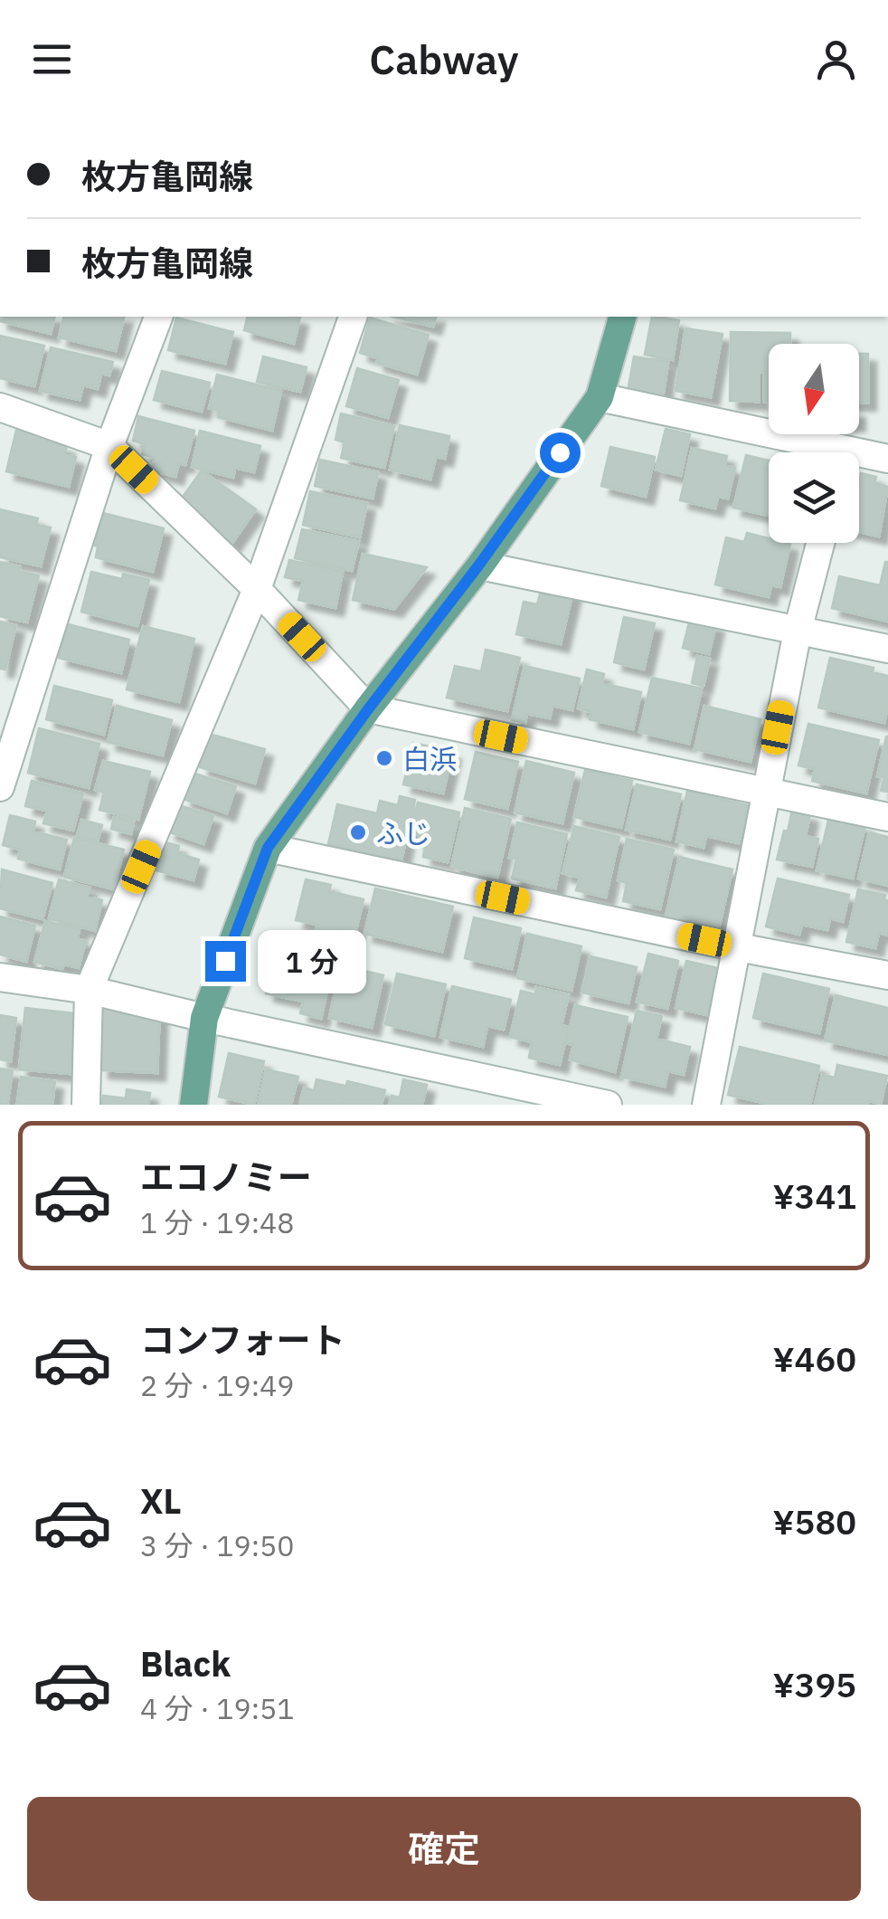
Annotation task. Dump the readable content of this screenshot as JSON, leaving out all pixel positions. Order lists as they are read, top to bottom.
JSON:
{
  "places": ["白浜", "ふじ"],
  "north": "bottom",
  "page": {
    "header": "Cabway",
    "banner": ["枚方亀岡線", "枚方亀岡線"],
    "bubble": "1 分",
    "list": [
      {
        "name": "エコノミー",
        "note": "1 分 · 19:48",
        "value": "¥341"
      },
      {
        "name": "コンフォート",
        "note": "2 分 · 19:49",
        "value": "¥460"
      },
      {
        "name": "XL",
        "note": "3 分 · 19:50",
        "value": "¥580"
      },
      {
        "name": "Black",
        "note": "4 分 · 19:51",
        "value": "¥395"
      }
    ],
    "buttons": "確定"
  }
}
